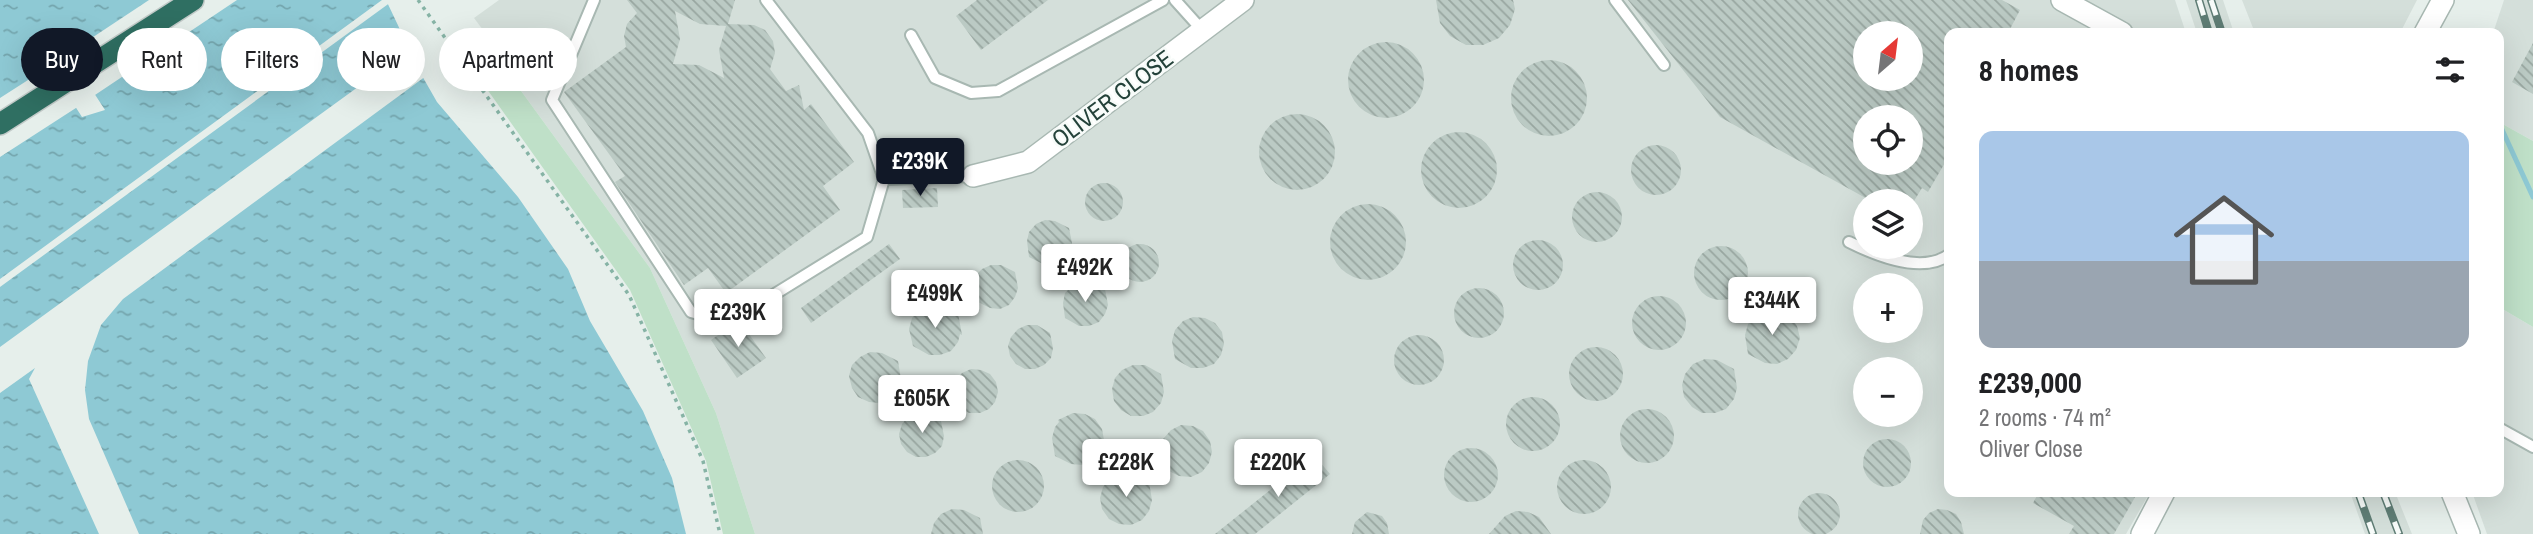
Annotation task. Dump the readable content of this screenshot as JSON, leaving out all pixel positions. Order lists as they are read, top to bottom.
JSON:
{
  "streets": {
    "street": ["OLIVER CLOSE"]
  },
  "north": "top right",
  "page": {
    "map_buttons": ["+", "−"],
    "chip": [
      "Buy",
      "Rent",
      "Filters",
      "New",
      "Apartment"
    ],
    "heading": "8 homes",
    "list": [
      {
        "name": "£239,000",
        "note": "2 rooms · 74 m² · Oliver Close"
      }
    ],
    "price": [
      "£239K",
      "£492K",
      "£499K",
      "£344K",
      "£239K",
      "£605K",
      "£228K",
      "£220K"
    ]
  }
}
